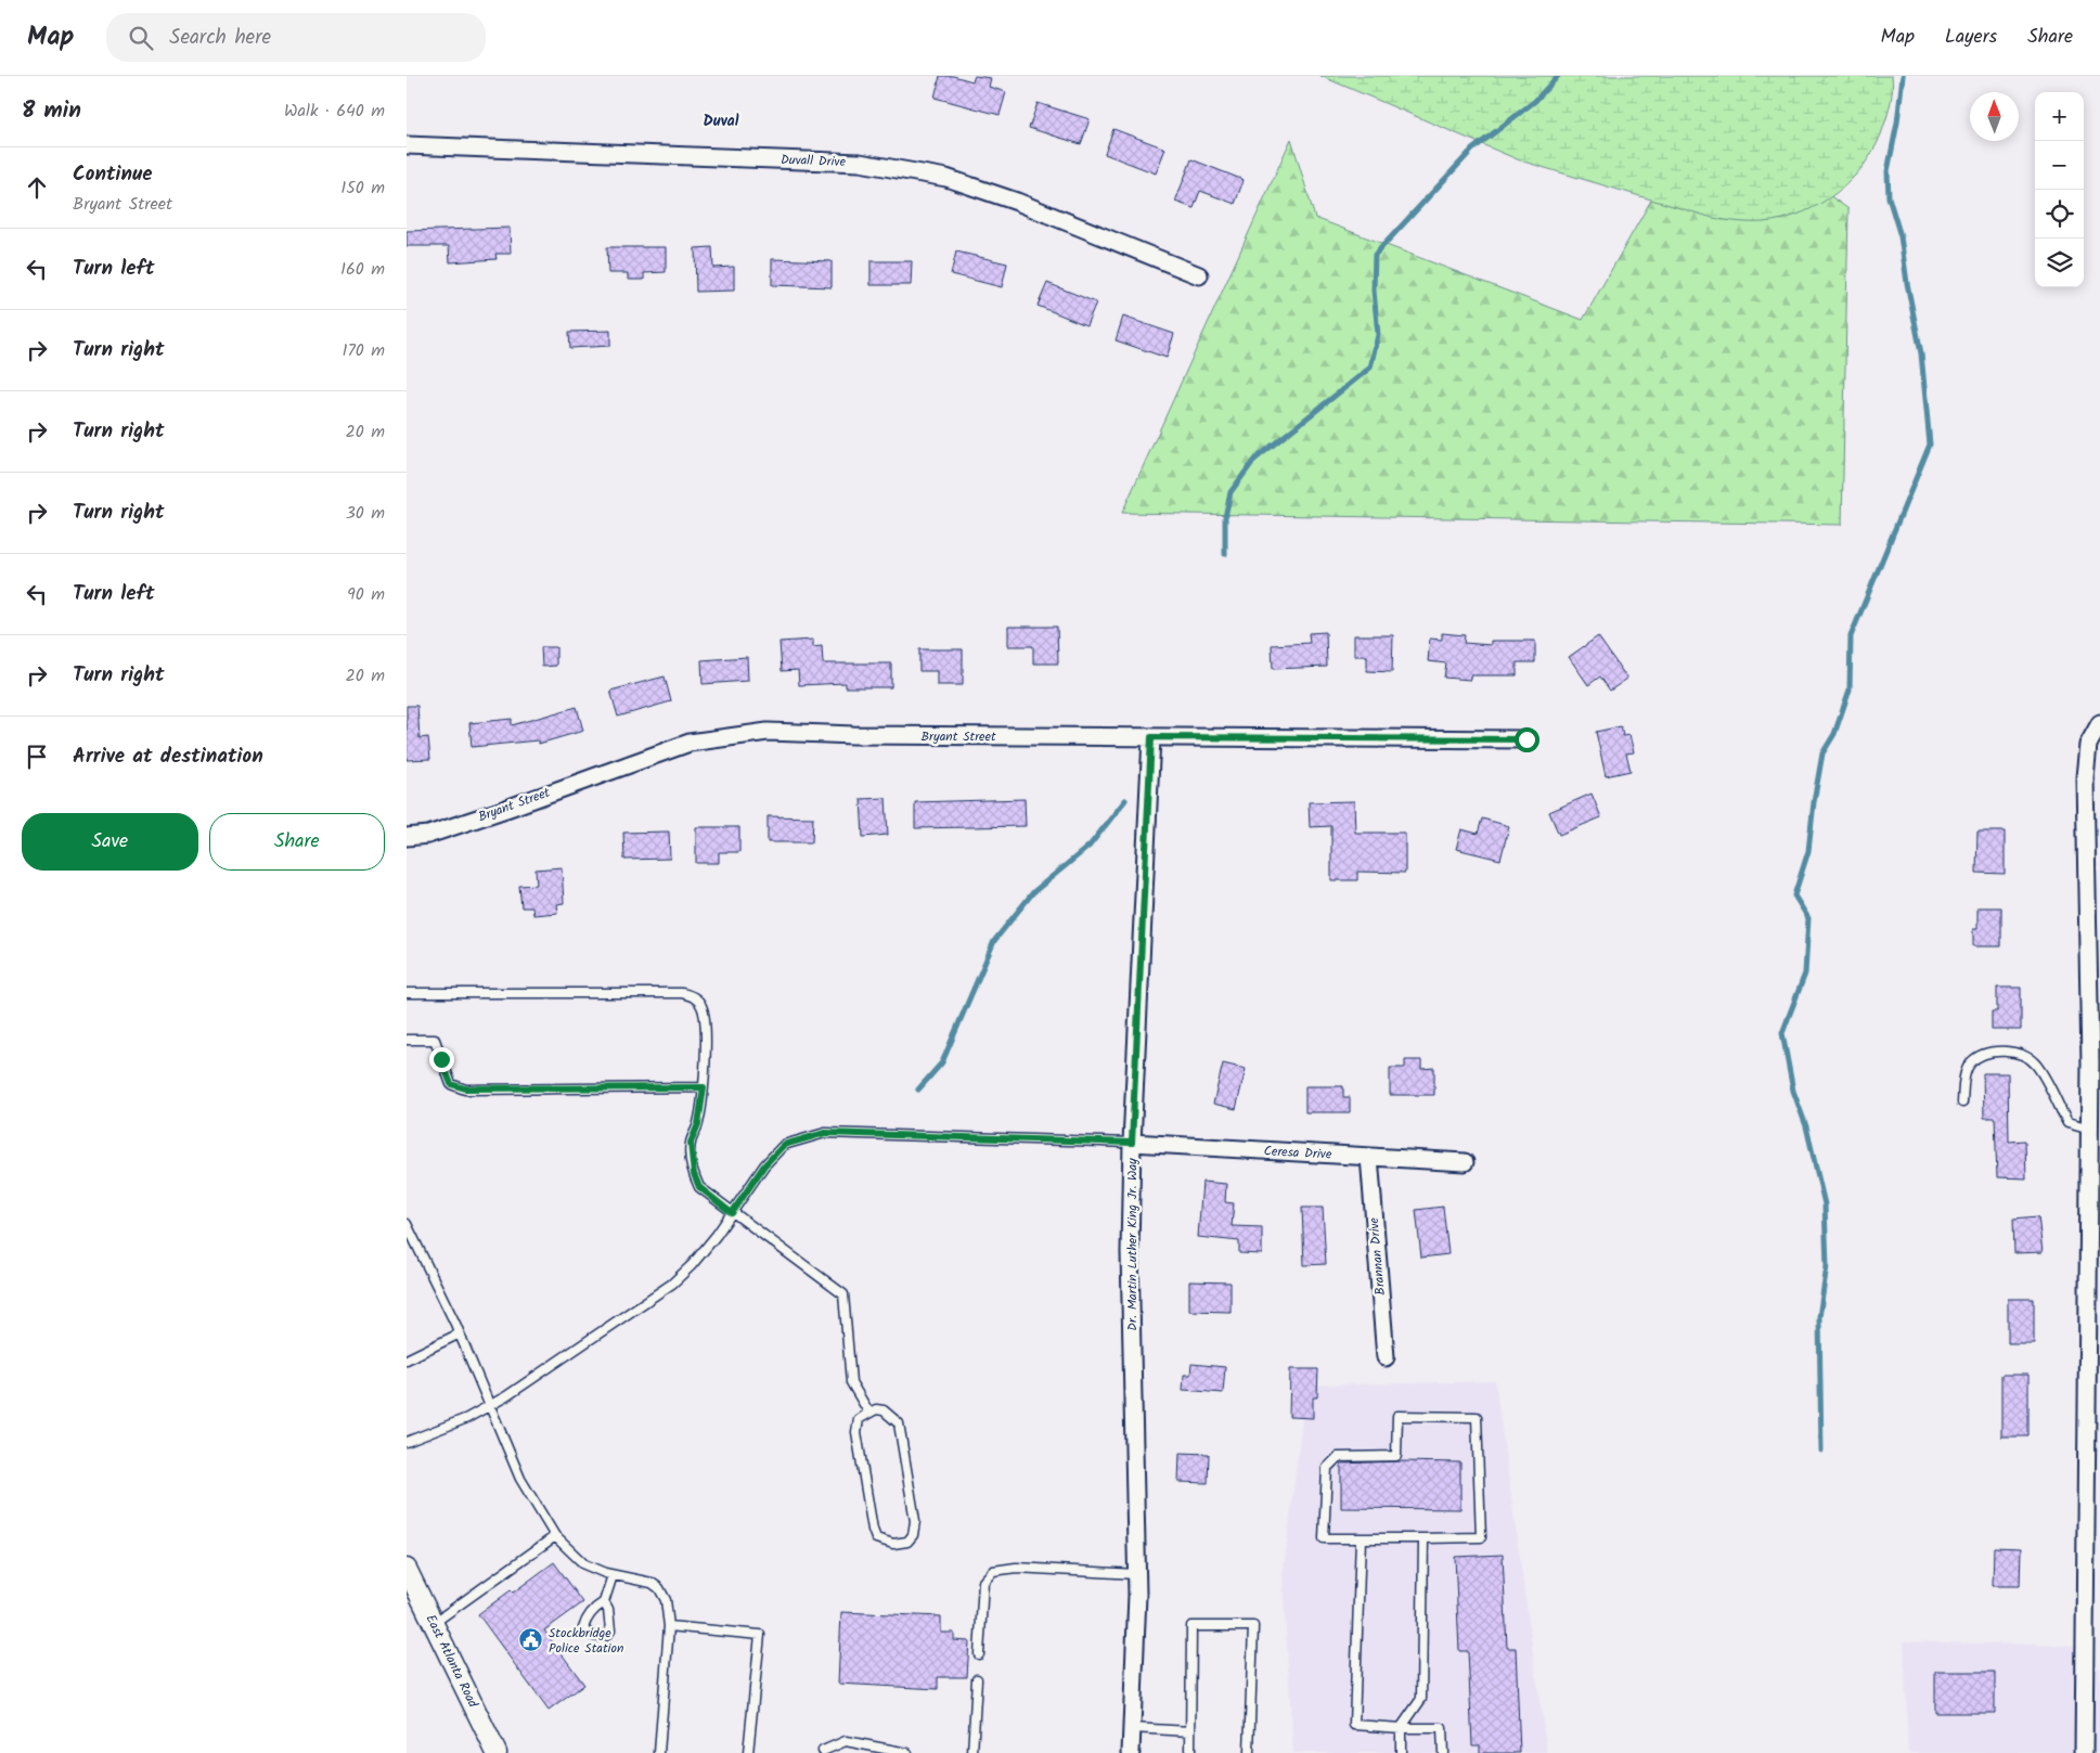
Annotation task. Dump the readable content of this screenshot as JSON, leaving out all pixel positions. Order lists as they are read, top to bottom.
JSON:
{
  "streets": {
    "street": [
      "Duvall Drive",
      "Bryant Street",
      "Ceresa Drive",
      "Dr. Martin Luther King Jr. Way",
      "Brannan Drive",
      "East Atlanta Road"
    ]
  },
  "crossings": [
    ["Bryant Street", "Dr. Martin Luther King Jr. Way"],
    ["Ceresa Drive", "Dr. Martin Luther King Jr. Way"],
    ["Ceresa Drive", "Brannan Drive"]
  ],
  "districts": ["Duval"],
  "places": {
    "public building": ["Stockbridge Police Station"]
  },
  "north": "top",
  "page": {
    "header": "Map",
    "search": "Search here",
    "nav": ["Map", "Layers", "Share"],
    "heading": ["8 min", "Walk · 640 m"],
    "map_buttons": ["+", "−"],
    "list": [
      ["Continue", "Bryant Street", "150 m"],
      ["Turn left", "160 m"],
      ["Turn right", "170 m"],
      ["Turn right", "20 m"],
      ["Turn right", "30 m"],
      ["Turn left", "90 m"],
      ["Turn right", "20 m"],
      "Arrive at destination"
    ],
    "buttons": ["Save", "Share"]
  }
}
